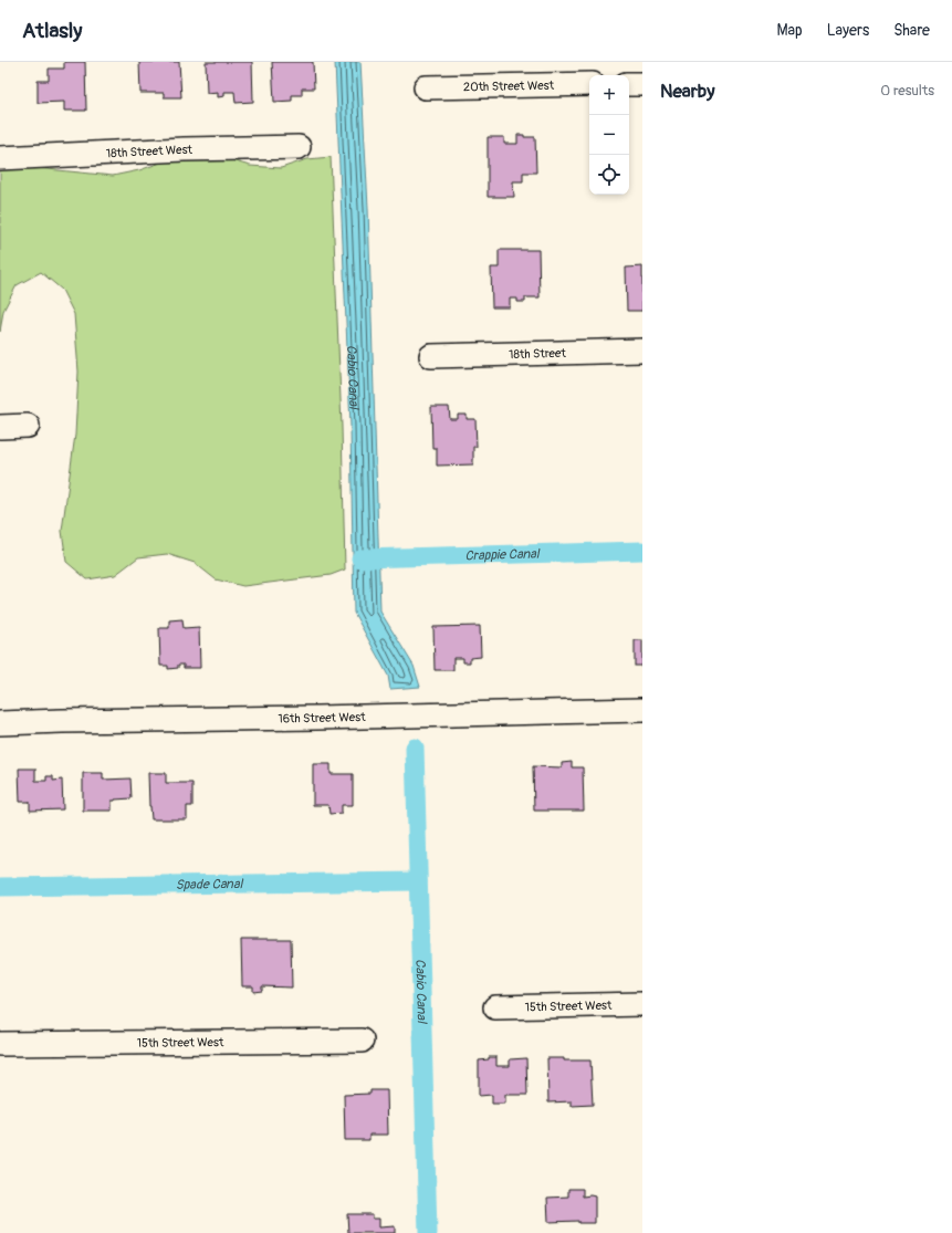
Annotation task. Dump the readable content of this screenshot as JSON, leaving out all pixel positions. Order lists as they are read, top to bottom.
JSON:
{
  "streets": {
    "street": [
      "20th Street West",
      "18th Street West",
      "18th Street",
      "16th Street West",
      "15th Street West"
    ]
  },
  "water": ["Cabio Canal", "Crappie Canal", "Spade Canal"],
  "page": {
    "header": "Atlasly",
    "nav": ["Map", "Layers", "Share"],
    "heading": ["Nearby", "0 results"],
    "map_buttons": ["+", "−"]
  }
}
